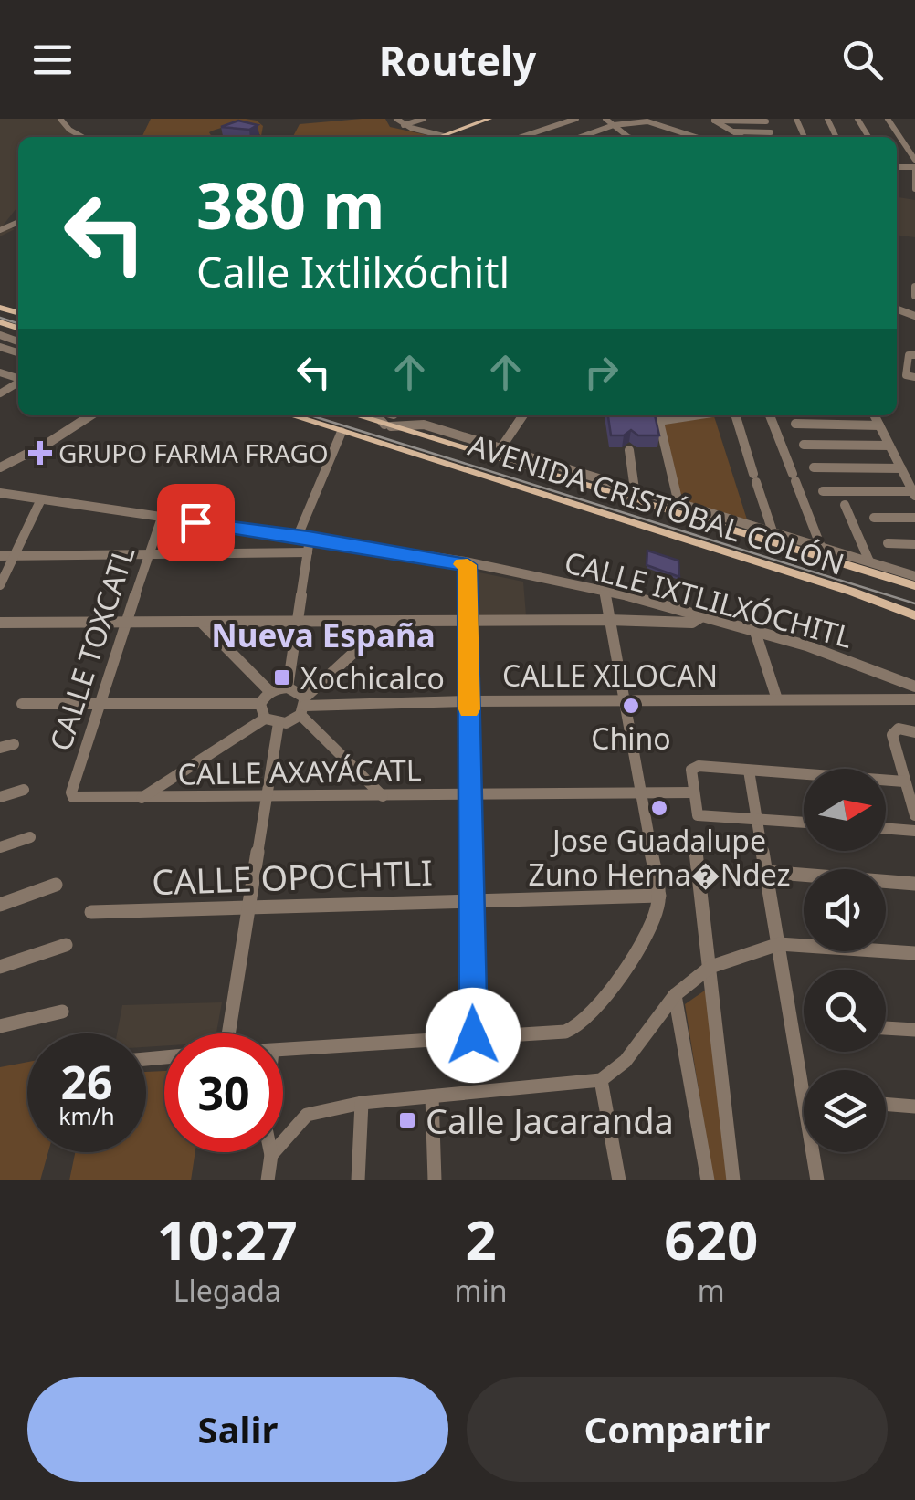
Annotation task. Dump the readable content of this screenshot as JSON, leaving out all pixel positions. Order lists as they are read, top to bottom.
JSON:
{
  "streets": {
    "main road": ["AVENIDA CRISTÓBAL COLÓN"],
    "street": [
      "CALLE IXTLILXÓCHITL",
      "CALLE TOXCATL",
      "CALLE XILOCAN",
      "CALLE AXAYÁCATL",
      "CALLE OPOCHTLI"
    ]
  },
  "crossings": [
    ["CALLE IXTLILXÓCHITL", "CALLE TOXCATL"],
    ["CALLE TOXCATL", "CALLE AXAYÁCATL"]
  ],
  "districts": ["Nueva España"],
  "places": {
    "health": ["GRUPO FARMA FRAGO"],
    "transit": ["Xochicalco", "Calle Jacaranda"],
    "other": ["Chino", "Jose Guadalupe Zuno Herna�Ndez"]
  },
  "north": "right",
  "page": {
    "header": "Routely",
    "turn": ["380 m", "Calle Ixtlilxóchitl"],
    "speed": "26 km/h",
    "limit": "30",
    "eta": [
      "10:27",
      "Llegada",
      "2",
      "min",
      "620",
      "m"
    ],
    "buttons": ["Salir", "Compartir"]
  }
}
